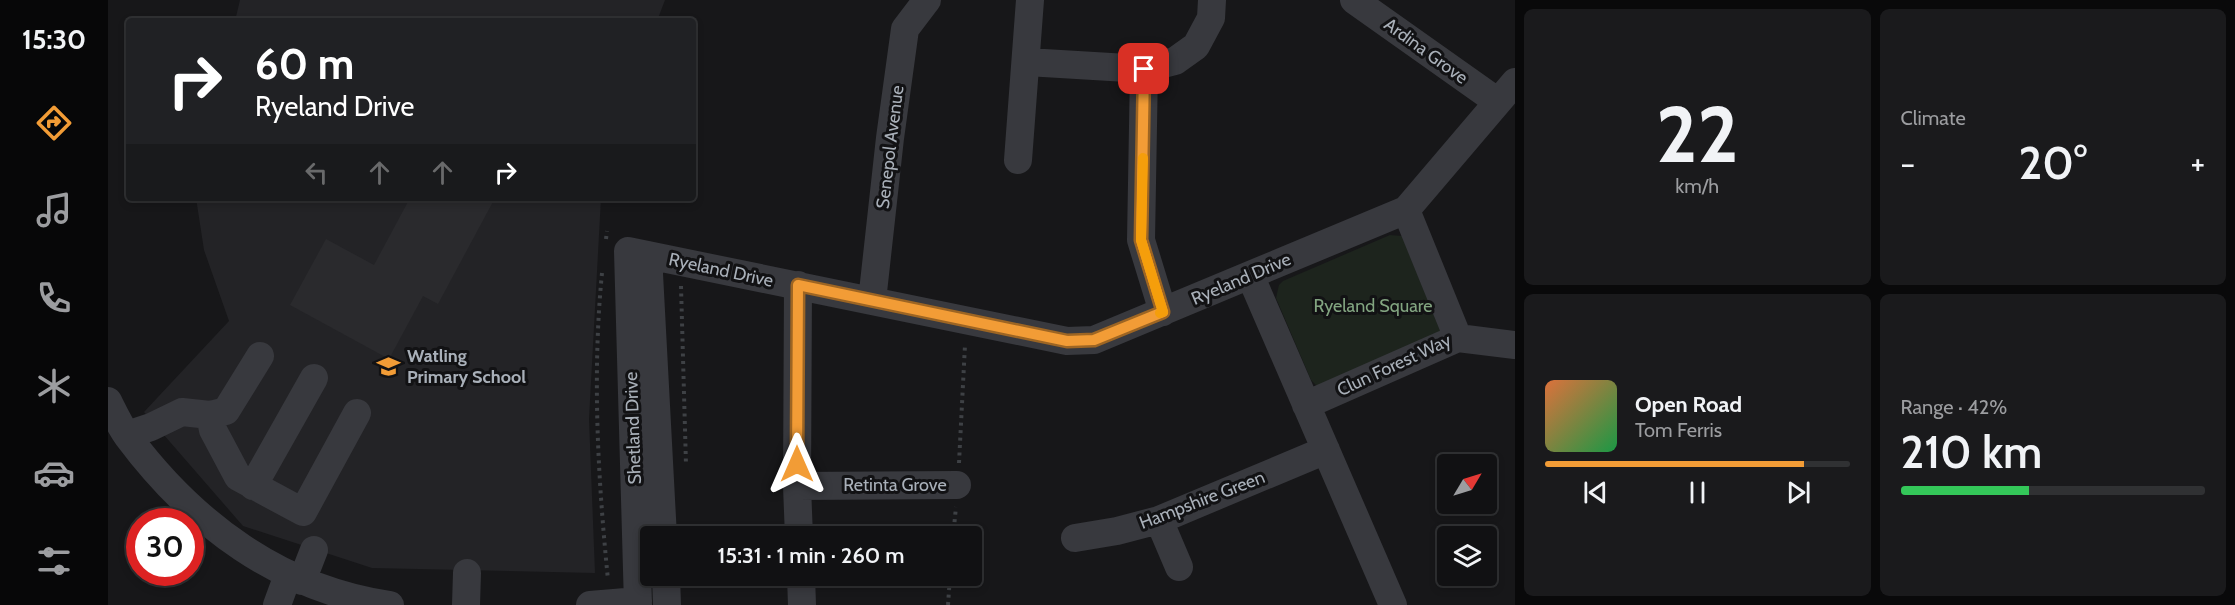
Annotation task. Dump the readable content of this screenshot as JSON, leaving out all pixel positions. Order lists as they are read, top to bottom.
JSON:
{
  "streets": {
    "street": [
      "Ardina Grove",
      "Senepol Avenue",
      "Ryeland Drive",
      "Clun Forest Way",
      "Shetland Drive",
      "Retinta Grove",
      "Hampshire Green"
    ]
  },
  "crossings": [
    ["Ardina Grove", "Ryeland Drive"],
    ["Senepol Avenue", "Ryeland Drive"],
    ["Ryeland Drive", "Clun Forest Way"],
    ["Ryeland Drive", "Shetland Drive"]
  ],
  "parks": ["Ryeland Square"],
  "places": {
    "school or university": ["Watling Primary School"]
  },
  "north": "top right",
  "page": {
    "tabs": "15:30",
    "tile": [
      ["22", "km/h"],
      "Climate",
      ["Range · 42%", "210 km"]
    ],
    "turn": ["60 m", "Ryeland Drive"],
    "heat": ["−", "20°", "+"],
    "song": ["Open Road", "Tom Ferris"],
    "limit": "30",
    "trip": "15:31 · 1 min · 260 m"
  }
}
